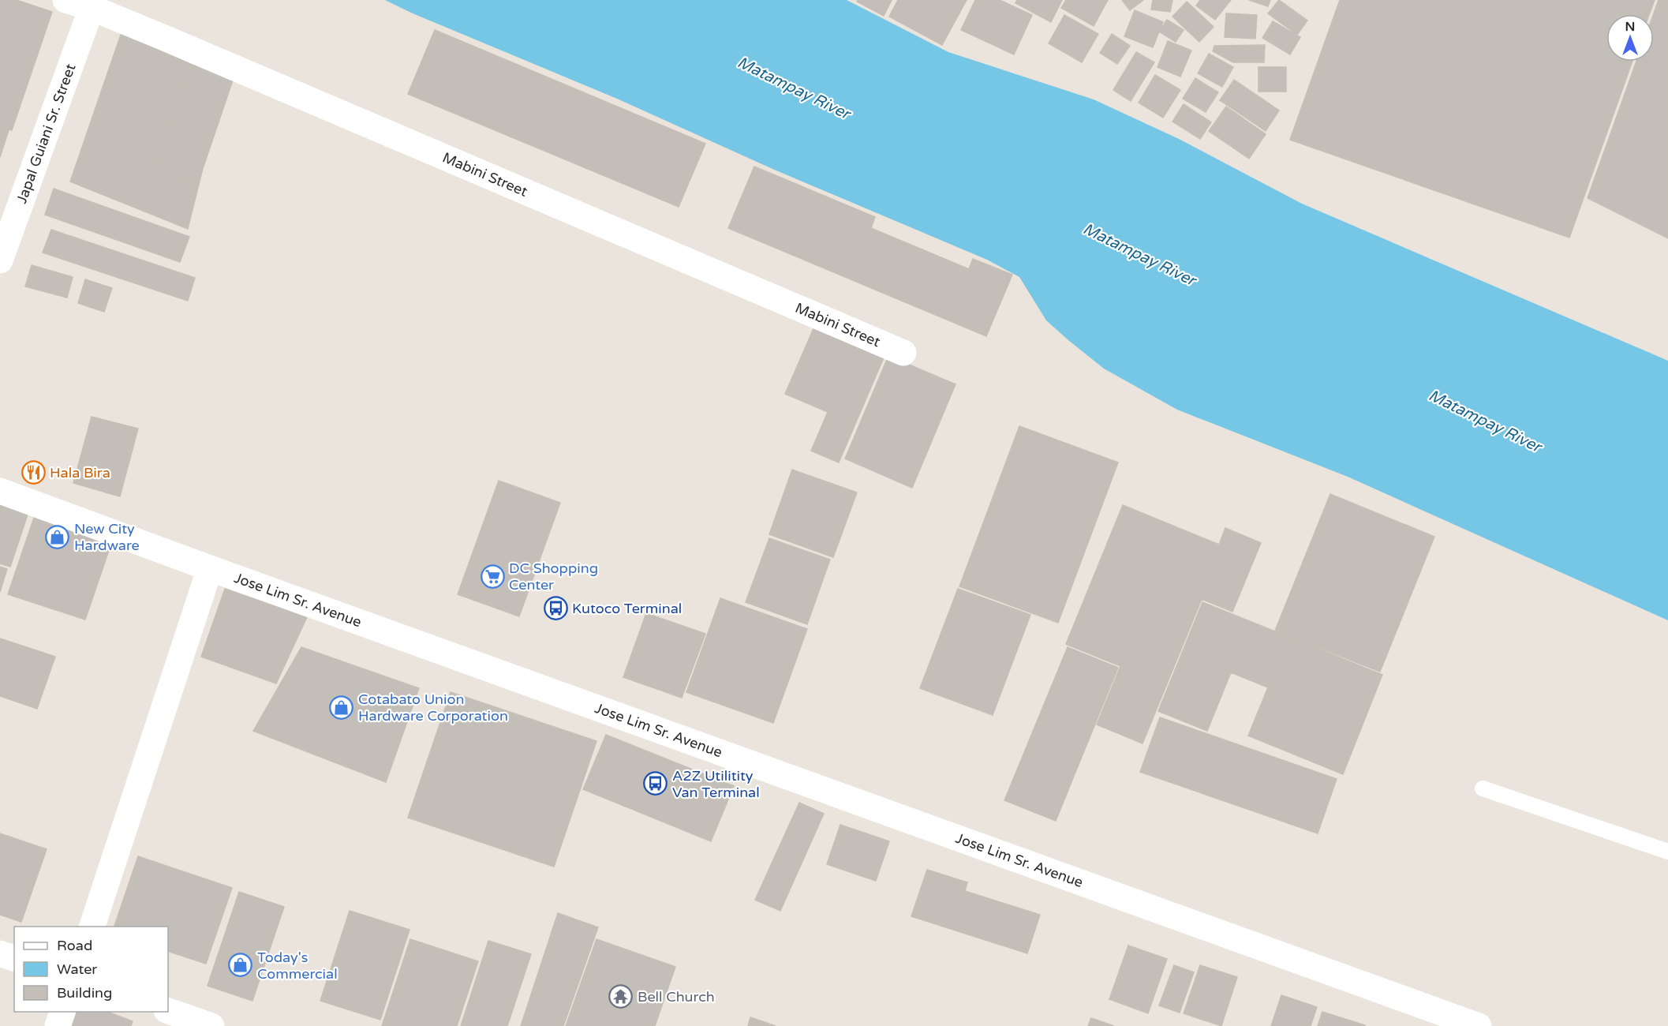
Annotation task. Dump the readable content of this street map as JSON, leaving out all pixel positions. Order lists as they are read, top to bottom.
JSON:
{
  "streets": {
    "street": ["Japal Guiani Sr. Street", "Mabini Street", "Jose Lim Sr. Avenue"]
  },
  "crossings": [
    ["Japal Guiani Sr. Street", "Mabini Street"]
  ],
  "water": ["Matampay River"],
  "places": {
    "restaurant": ["Hala Bira"],
    "shop": ["New City Hardware", "Cotabato Union Hardware Corporation", "Today's Commercial"],
    "supermarket": ["DC Shopping Center"],
    "bus stop": ["Kutoco Terminal", "A2Z Utilitity Van Terminal"],
    "temple": ["Bell Church"]
  },
  "legend": ["Road", "Water", "Building"],
  "north": "top"
}
